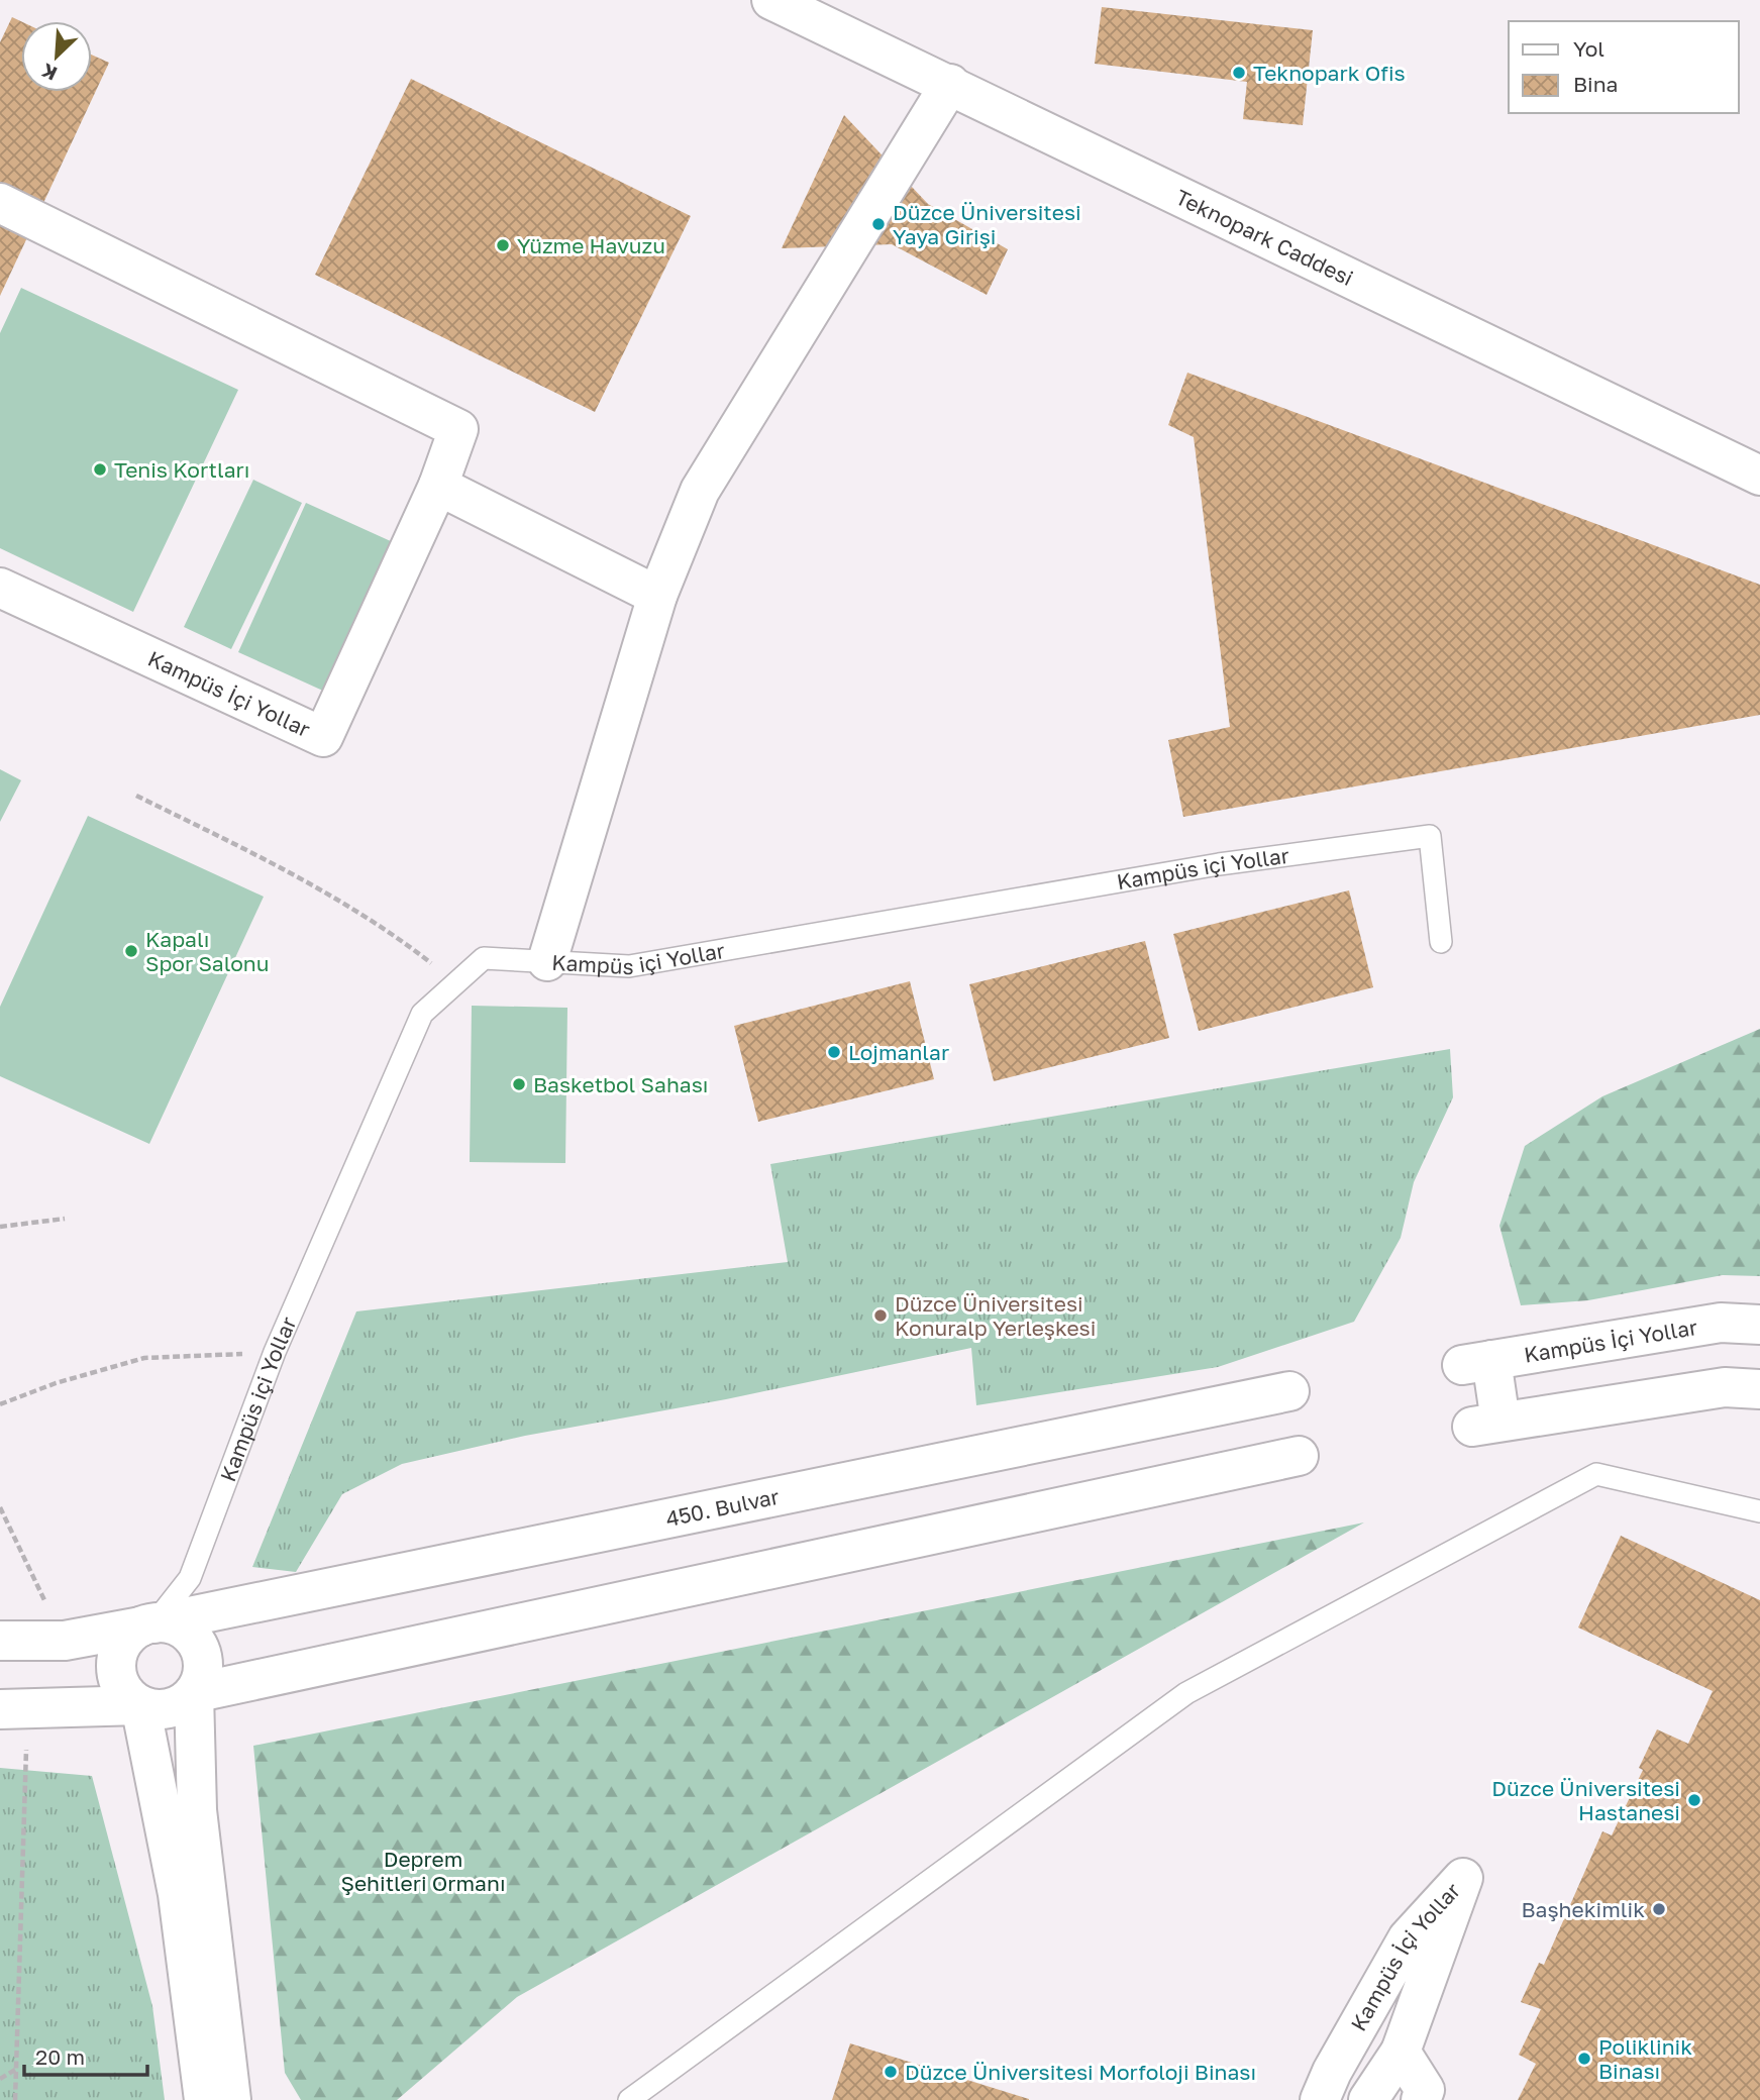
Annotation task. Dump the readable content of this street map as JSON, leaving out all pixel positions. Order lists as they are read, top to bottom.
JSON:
{
  "streets": {
    "street": ["Teknopark Caddesi", "Kampüs İçi Yollar", "450. Bulvar"],
    "lane": ["Kampüs içi Yollar"]
  },
  "crossings": [
    ["Kampüs içi Yollar", "450. Bulvar"]
  ],
  "parks": ["Deprem Şehitleri Ormanı"],
  "places": [
    "Teknopark Ofis",
    "Düzce Üniversitesi Yaya Girişi",
    "Yüzme Havuzu",
    "Tenis Kortları",
    "Kapalı Spor Salonu",
    "Lojmanlar",
    "Basketbol Sahası",
    "Düzce Üniversitesi Konuralp Yerleşkesi",
    "Düzce Üniversitesi Hastanesi",
    "Başhekimlik",
    "Poliklinik Binası",
    "Düzce Üniversitesi Morfoloji Binası"
  ],
  "legend": ["Yol", "Bina"],
  "scale_bar": "20 m",
  "north": "bottom left"
}
